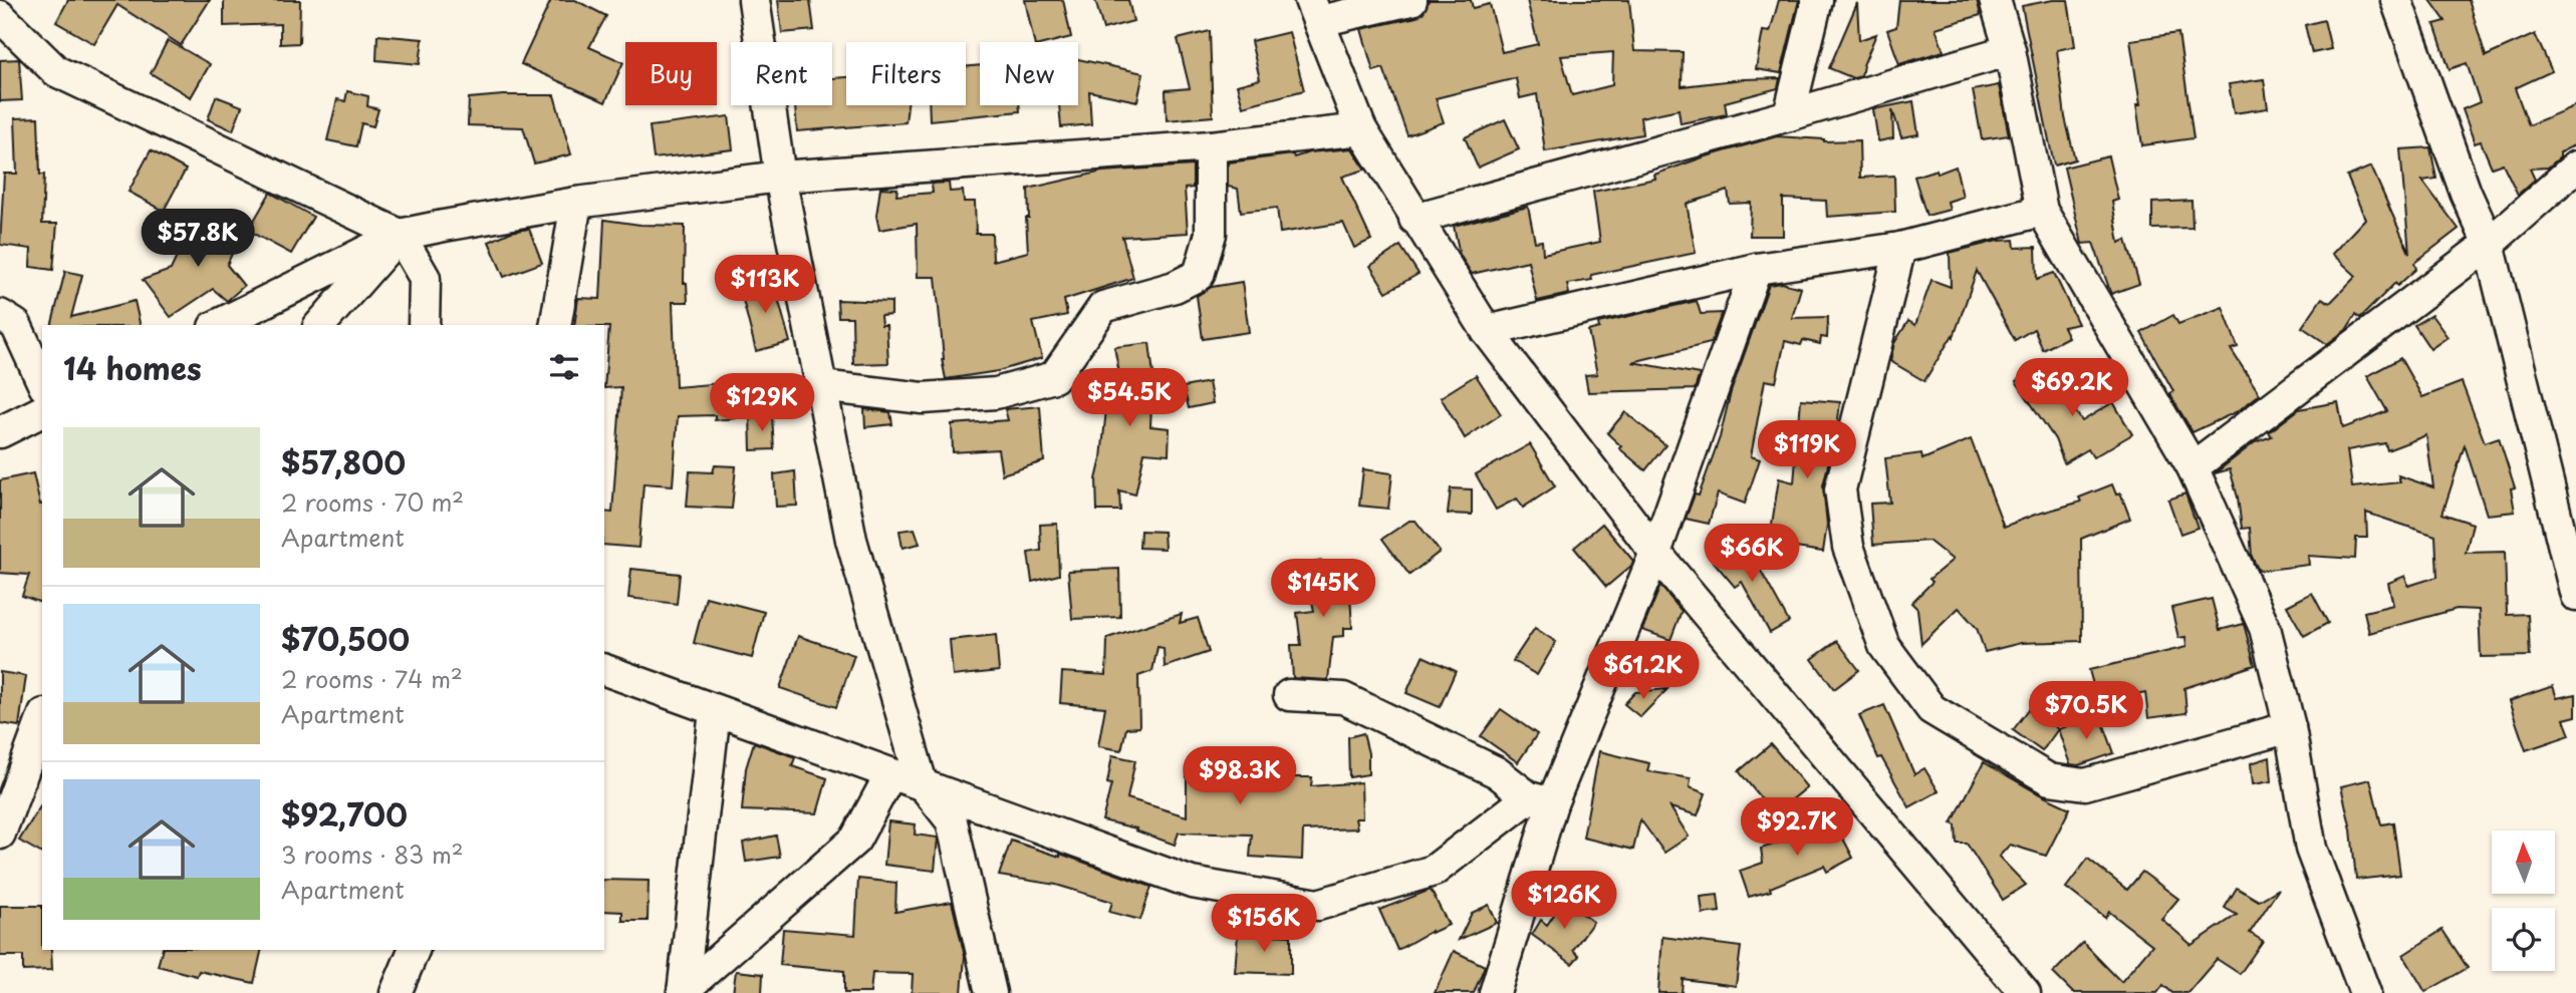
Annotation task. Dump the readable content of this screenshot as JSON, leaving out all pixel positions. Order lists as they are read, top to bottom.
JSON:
{
  "north": "top",
  "page": {
    "chip": [
      "Buy",
      "Rent",
      "Filters",
      "New"
    ],
    "price": [
      "$57.8K",
      "$113K",
      "$69.2K",
      "$54.5K",
      "$129K",
      "$119K",
      "$66K",
      "$145K",
      "$61.2K",
      "$70.5K",
      "$98.3K",
      "$92.7K",
      "$126K",
      "$156K"
    ],
    "heading": "14 homes",
    "list": [
      {
        "name": "$57,800",
        "note": "2 rooms · 70 m² · Apartment"
      },
      {
        "name": "$70,500",
        "note": "2 rooms · 74 m² · Apartment"
      },
      {
        "name": "$92,700",
        "note": "3 rooms · 83 m² · Apartment"
      }
    ]
  }
}
